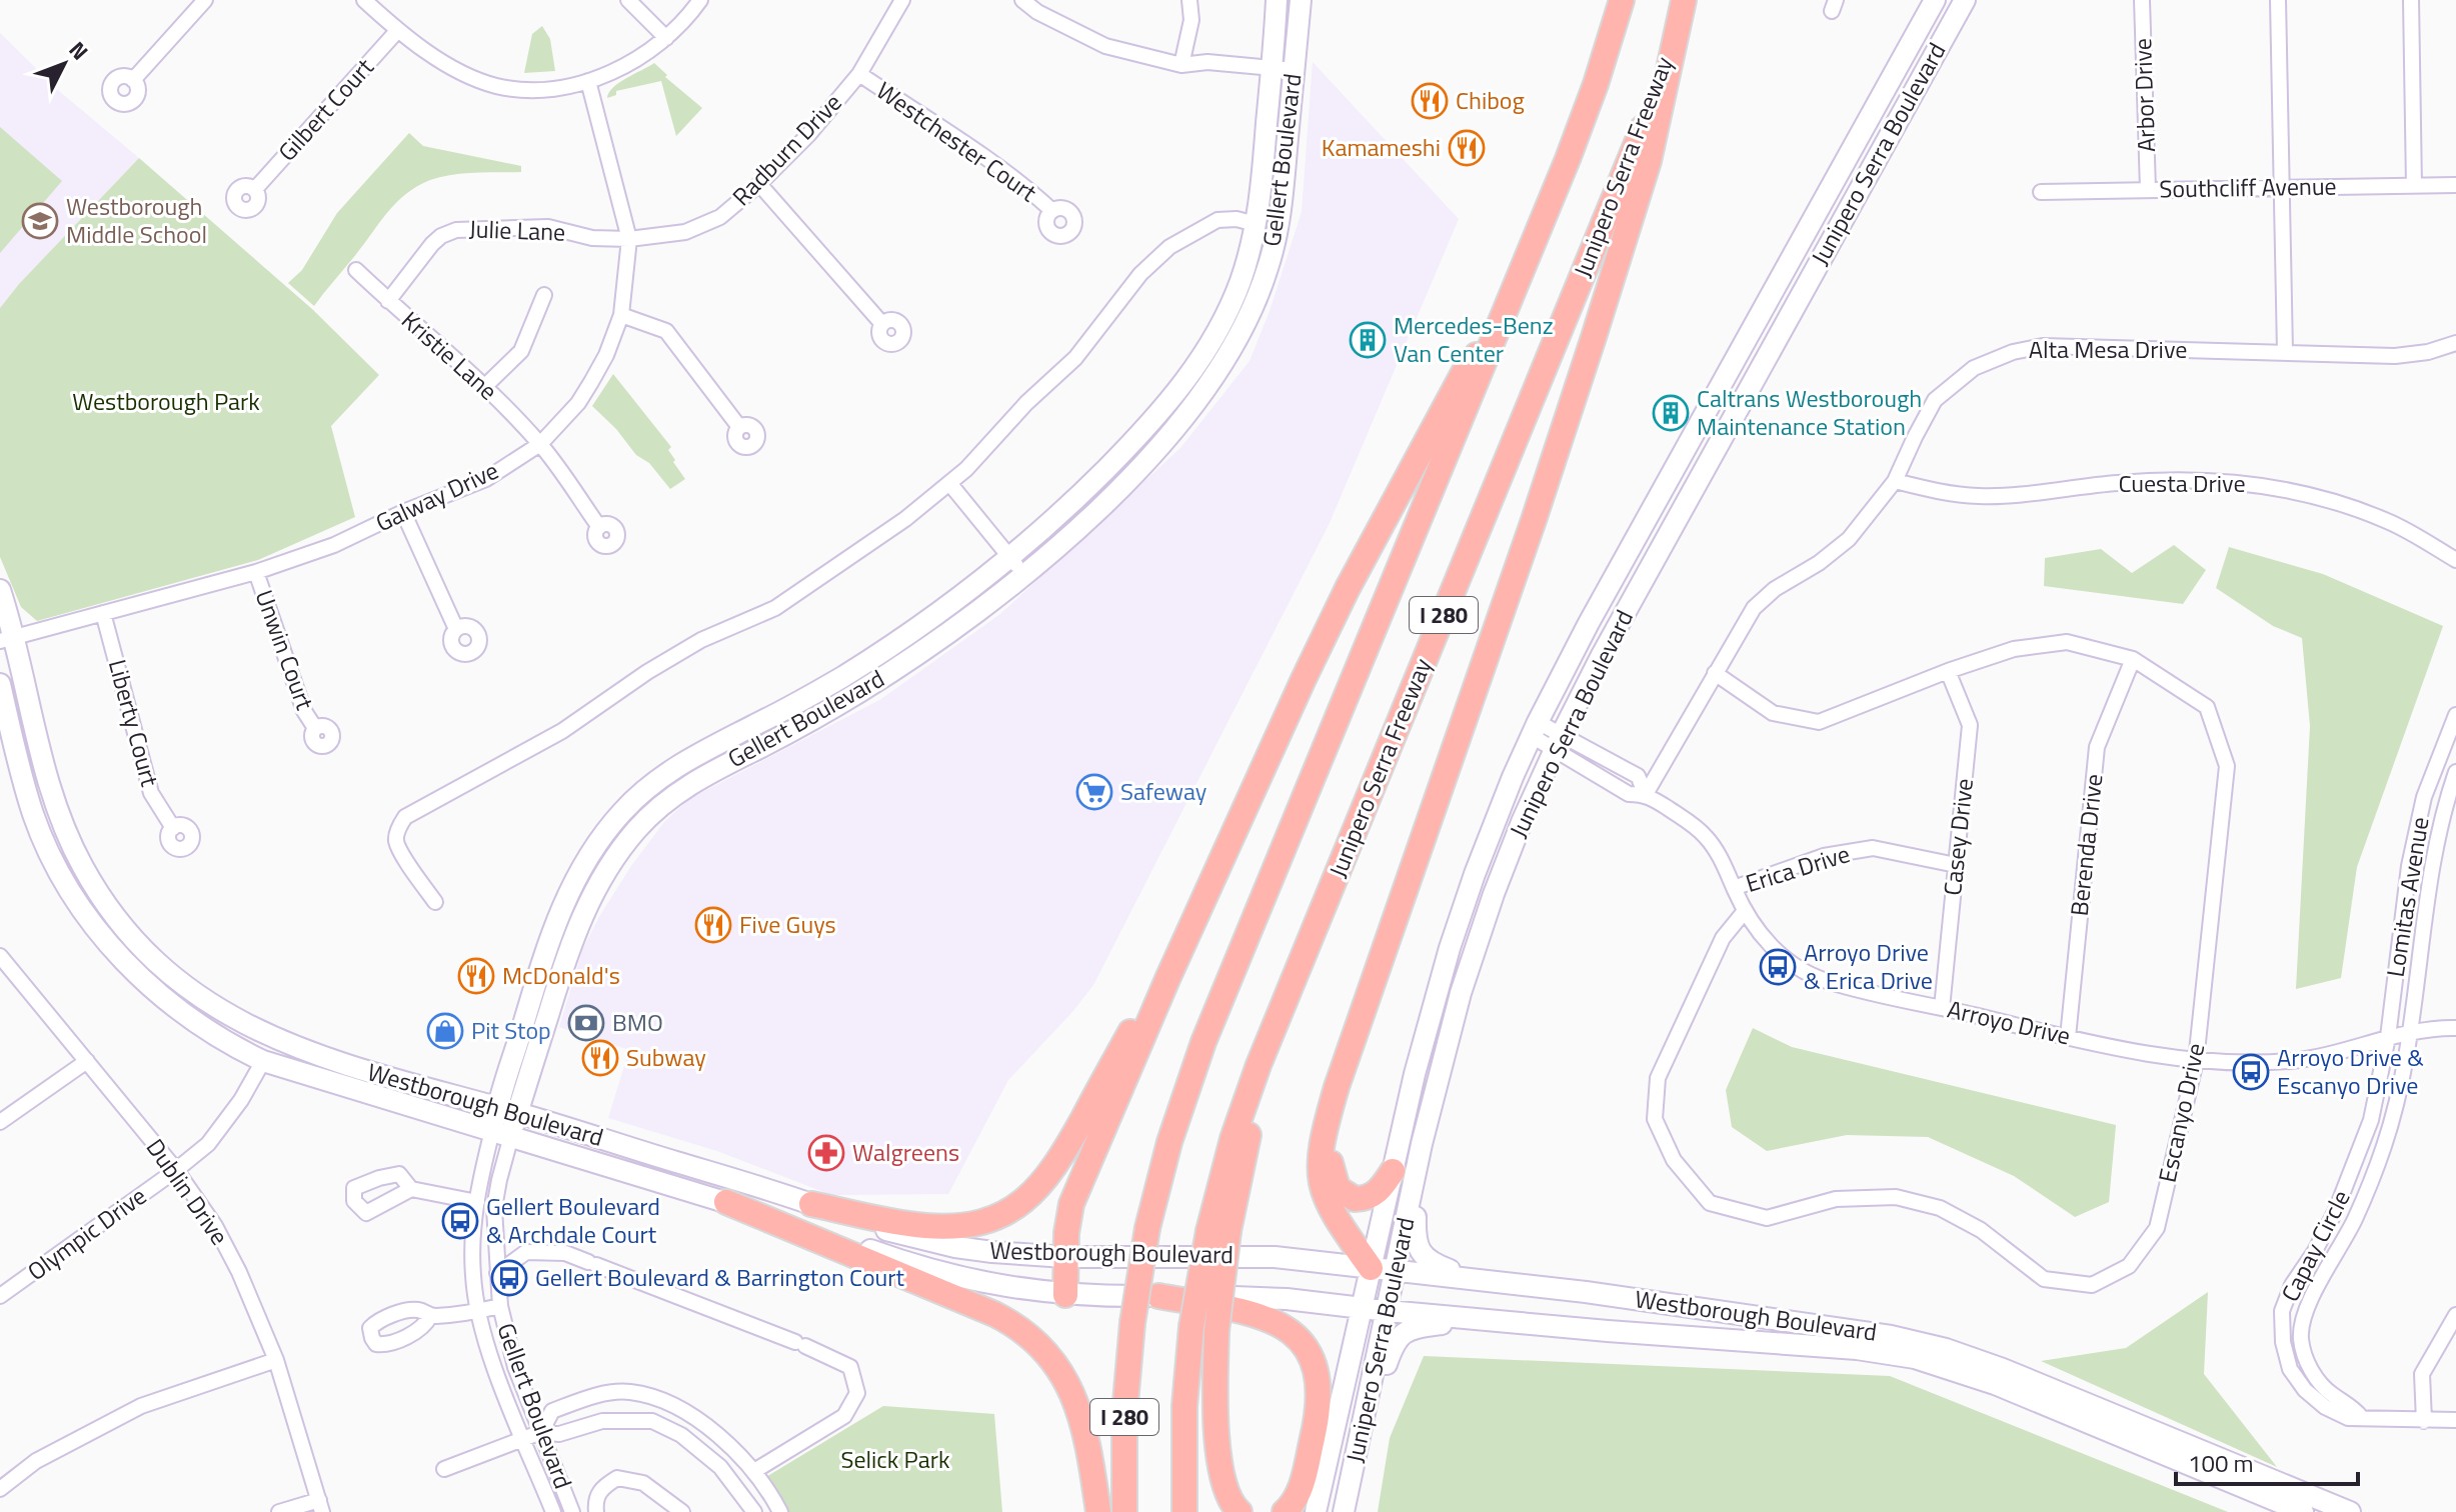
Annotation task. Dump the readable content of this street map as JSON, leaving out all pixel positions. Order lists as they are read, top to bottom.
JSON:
{
  "streets": {
    "highway": ["Junipero Serra Freeway", "I 280"],
    "main road": ["Junipero Serra Boulevard", "Gellert Boulevard", "Westborough Boulevard"],
    "street": [
      "Arbor Drive",
      "Gilbert Court",
      "Westchester Court",
      "Radburn Drive",
      "Southcliff Avenue",
      "Julie Lane",
      "Alta Mesa Drive",
      "Kristie Lane",
      "Cuesta Drive",
      "Galway Drive",
      "Unwin Court",
      "Liberty Court",
      "Casey Drive",
      "Berenda Drive",
      "Erica Drive",
      "Lomitas Avenue",
      "Arroyo Drive",
      "Escanyo Drive",
      "Dublin Drive",
      "Olympic Drive",
      "Capay Circle"
    ]
  },
  "crossings": [
    ["Arbor Drive", "Southcliff Avenue"],
    ["Westchester Court", "Radburn Drive"],
    ["Radburn Drive", "Julie Lane"],
    ["Radburn Drive", "Galway Drive"],
    ["Junipero Serra Boulevard", "Arroyo Drive"],
    ["Junipero Serra Boulevard", "Westborough Boulevard"],
    ["Gellert Boulevard", "Westborough Boulevard"],
    ["Julie Lane", "Kristie Lane"],
    ["Julie Lane", "Galway Drive"],
    ["Alta Mesa Drive", "Cuesta Drive"],
    ["Alta Mesa Drive", "Arroyo Drive"],
    ["Alta Mesa Drive", "Escanyo Drive"],
    ["Kristie Lane", "Galway Drive"],
    ["Galway Drive", "Unwin Court"],
    ["Galway Drive", "Liberty Court"],
    ["Galway Drive", "Westborough Boulevard"],
    ["Casey Drive", "Erica Drive"],
    ["Casey Drive", "Arroyo Drive"],
    ["Casey Drive", "Escanyo Drive"],
    ["Berenda Drive", "Arroyo Drive"],
    ["Berenda Drive", "Escanyo Drive"],
    ["Erica Drive", "Arroyo Drive"],
    ["Lomitas Avenue", "Arroyo Drive"],
    ["Lomitas Avenue", "Capay Circle"],
    ["Arroyo Drive", "Escanyo Drive"],
    ["Arroyo Drive", "Capay Circle"],
    ["Westborough Boulevard", "Olympic Drive"],
    ["Dublin Drive", "Olympic Drive"]
  ],
  "parks": ["Westborough Park", "Selick Park"],
  "places": {
    "restaurant": [
      "Chibog",
      "Kamameshi",
      "Five Guys",
      "McDonald's",
      "Subway"
    ],
    "school or university": ["Westborough Middle School"],
    "building": ["Mercedes-Benz Van Center", "Caltrans Westborough Maintenance Station"],
    "supermarket": ["Safeway"],
    "bus stop": [
      "Arroyo Drive & Erica Drive",
      "Arroyo Drive & Escanyo Drive",
      "Gellert Boulevard & Archdale Court",
      "Gellert Boulevard & Barrington Court"
    ],
    "bank": ["BMO"],
    "shop": ["Pit Stop"],
    "pharmacy": ["Walgreens"]
  },
  "scale_bar": "100 m",
  "north": "top right"
}
